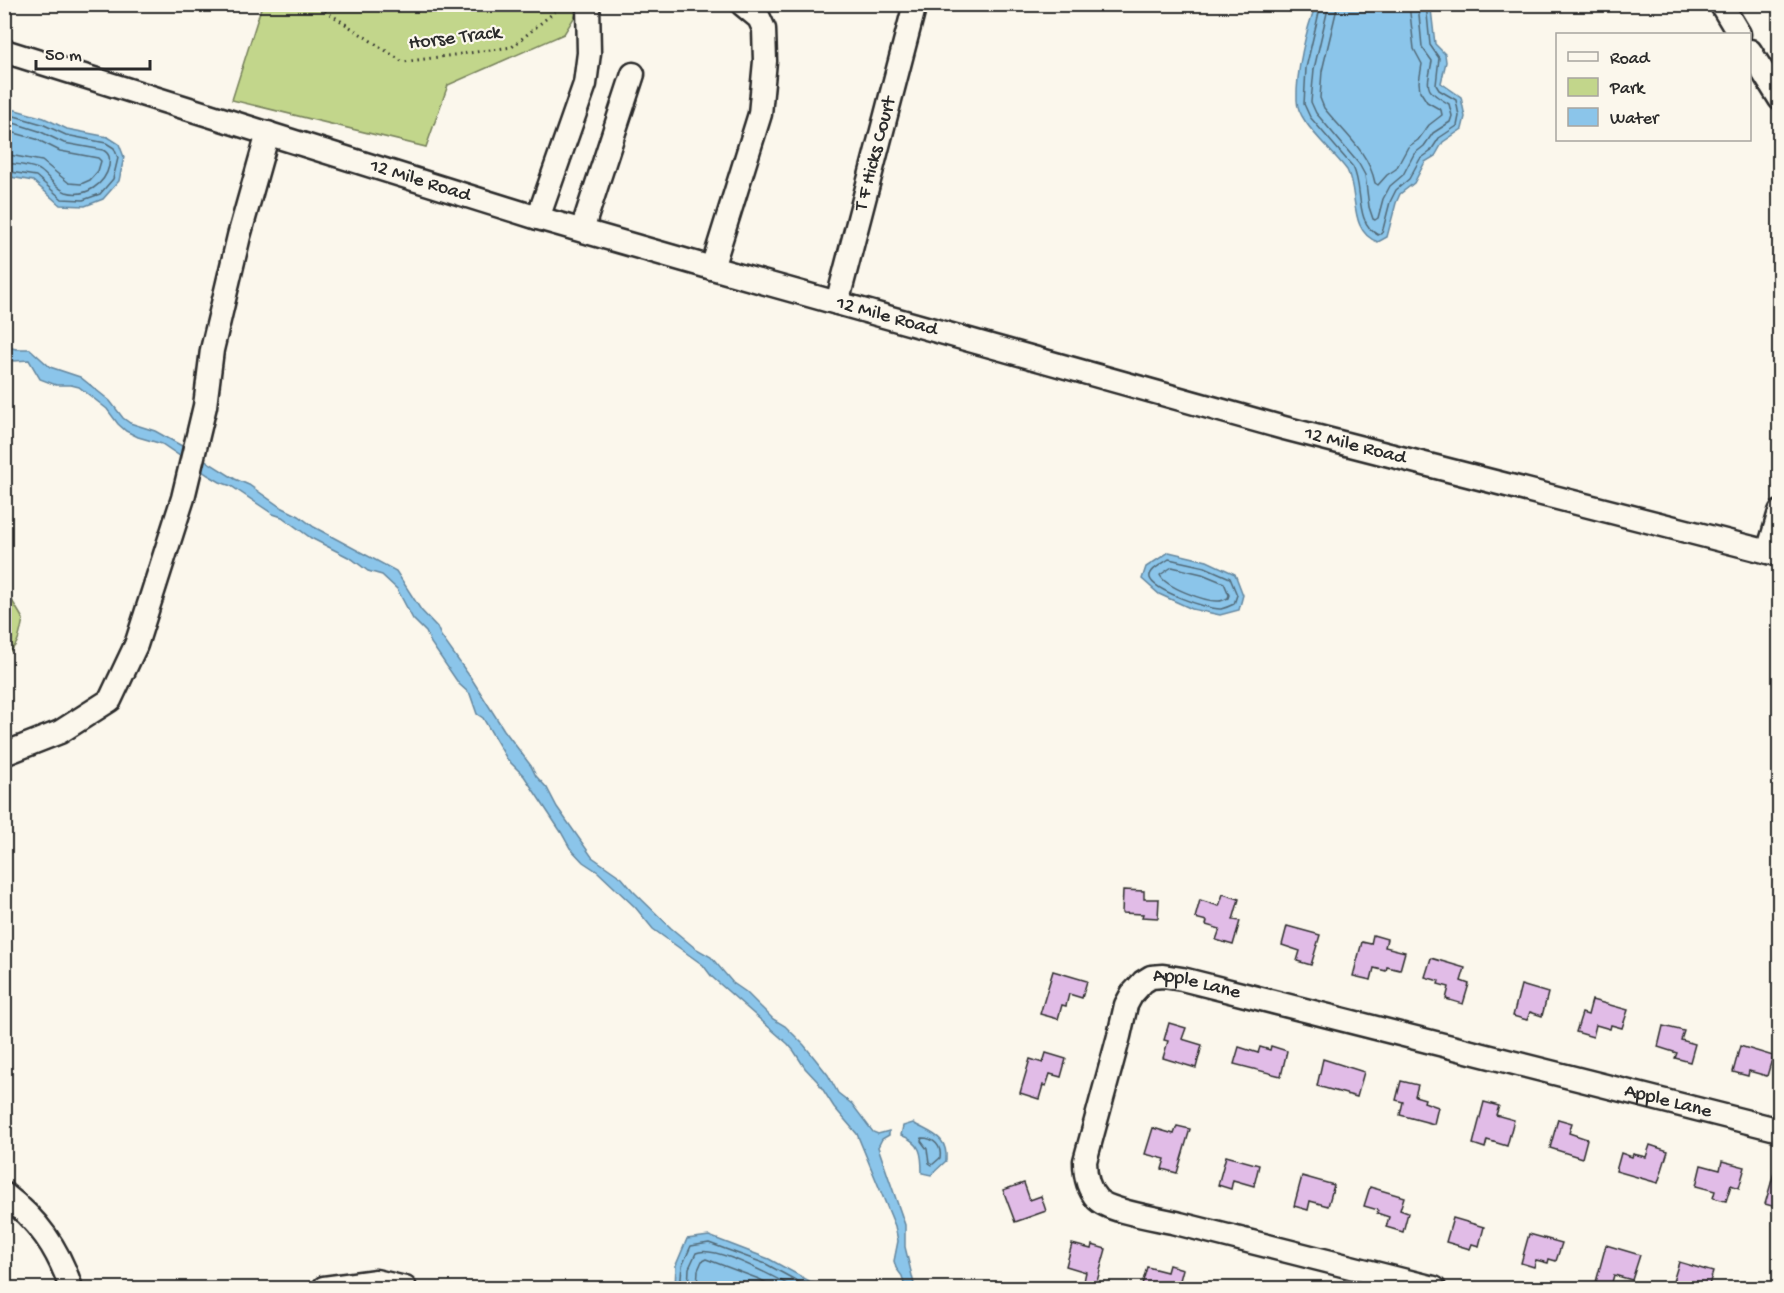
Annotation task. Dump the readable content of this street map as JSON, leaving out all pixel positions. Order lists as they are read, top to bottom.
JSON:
{
  "streets": {
    "street": ["T F Hicks Court", "12 Mile Road", "Apple Lane"],
    "path": ["Horse Track"]
  },
  "crossings": [
    ["T F Hicks Court", "12 Mile Road"]
  ],
  "legend": ["Road", "Park", "Water"],
  "scale_bar": "50 m"
}
